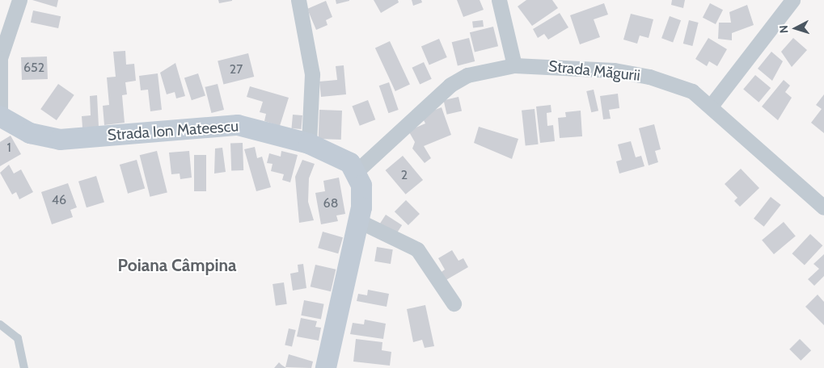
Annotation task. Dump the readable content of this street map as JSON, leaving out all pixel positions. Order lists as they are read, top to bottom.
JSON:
{
  "streets": {
    "main road": ["Strada Ion Mateescu"],
    "street": ["Strada Măgurii"]
  },
  "crossings": [
    ["Strada Măgurii", "Strada Ion Mateescu"]
  ],
  "districts": ["Poiana Câmpina"],
  "house_numbers": [
    "652",
    "27",
    "1",
    "2",
    "46",
    "68"
  ],
  "north": "left"
}
